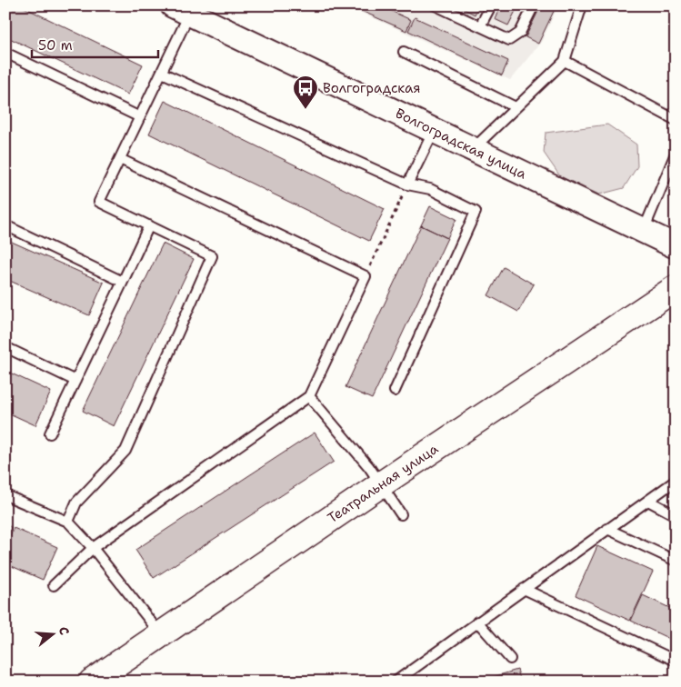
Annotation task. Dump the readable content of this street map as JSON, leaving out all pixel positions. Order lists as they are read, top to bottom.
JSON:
{
  "streets": {
    "main road": ["Волгоградская улица", "Театральная улица"]
  },
  "places": {
    "bus stop": ["Волгоградская"]
  },
  "scale_bar": "50 m",
  "north": "right"
}
